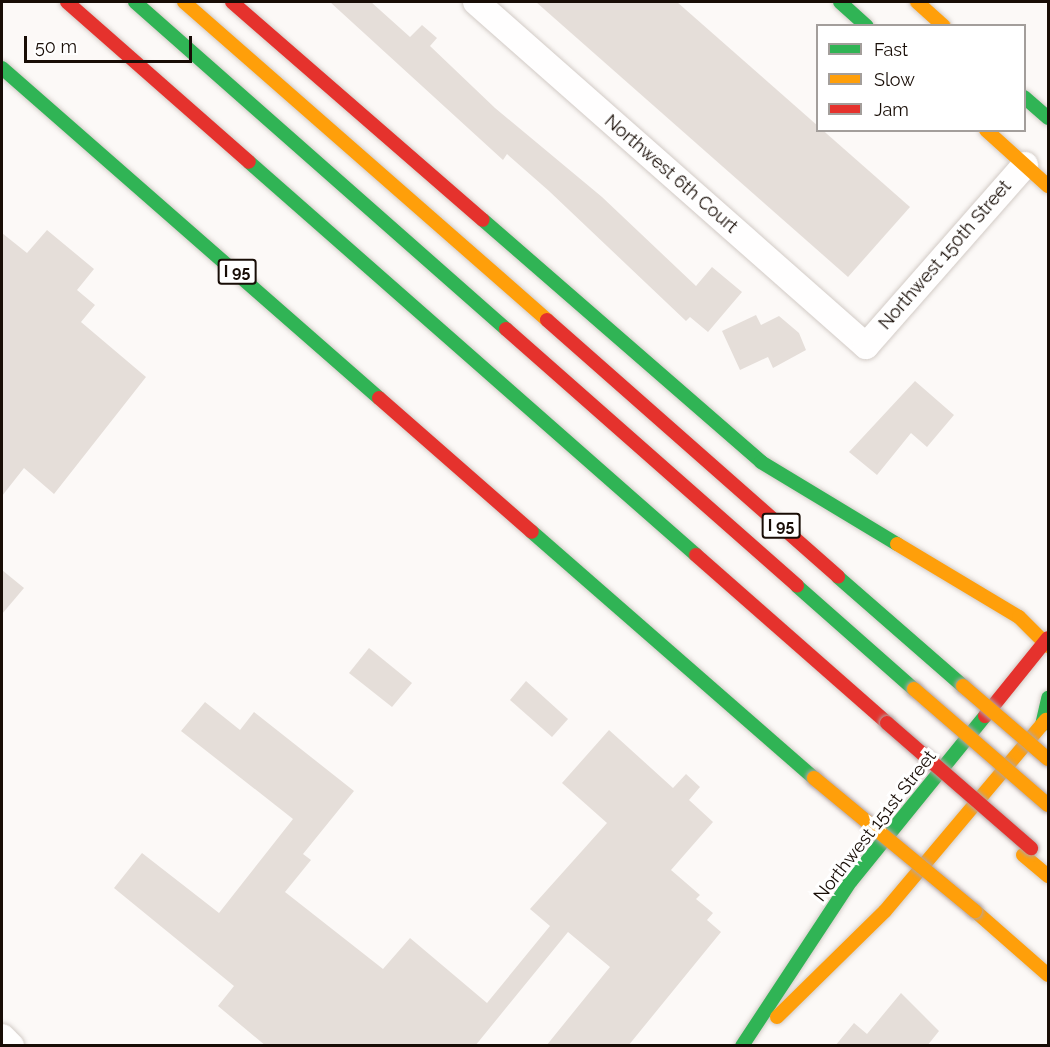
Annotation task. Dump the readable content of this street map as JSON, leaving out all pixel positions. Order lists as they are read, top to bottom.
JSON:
{
  "streets": {
    "main road": ["I 95", "Northwest 151st Street"],
    "street": ["Northwest 6th Court", "Northwest 150th Street"]
  },
  "crossings": [
    ["Northwest 6th Court", "Northwest 150th Street"]
  ],
  "legend": ["Fast", "Slow", "Jam"],
  "scale_bar": "50 m"
}
